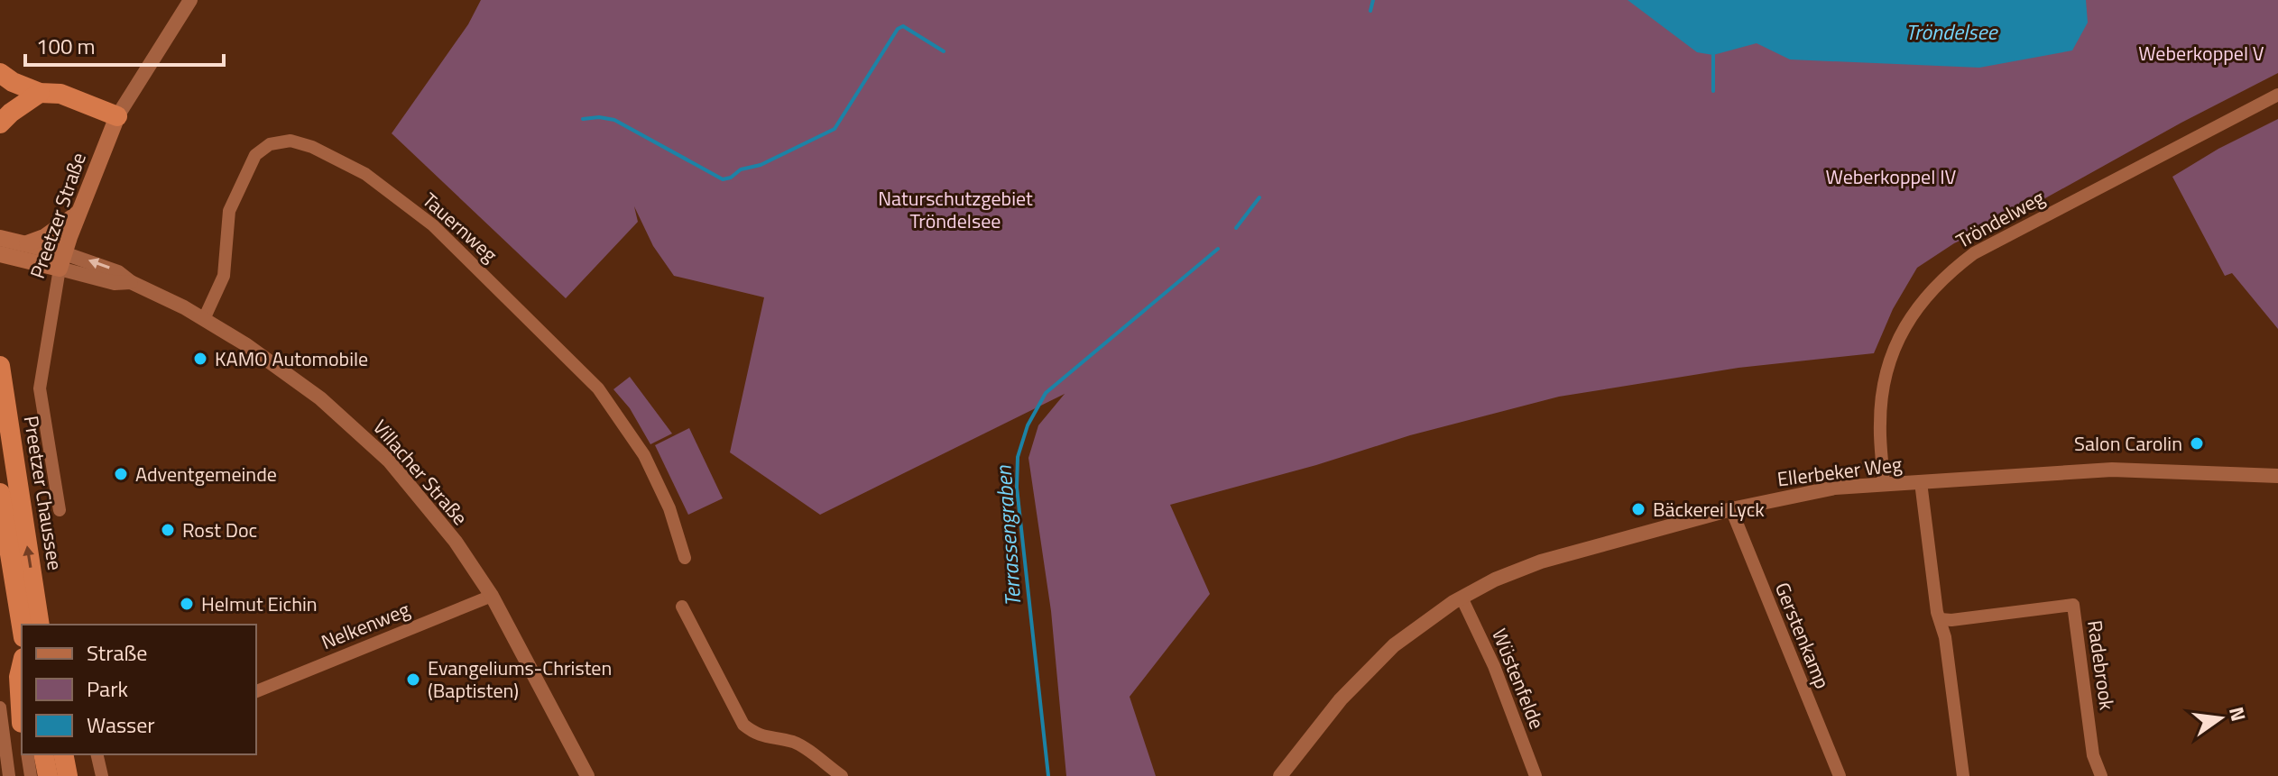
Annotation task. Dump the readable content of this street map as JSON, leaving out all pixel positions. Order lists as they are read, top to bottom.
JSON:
{
  "streets": {
    "highway": ["Preetzer Chaussee"],
    "main road": ["Preetzer Straße"],
    "street": [
      "Tröndelweg",
      "Tauernweg",
      "Ellerbeker Weg",
      "Villacher Straße",
      "Nelkenweg",
      "Gerstenkamp",
      "Radebrook",
      "Wüstenfelde"
    ]
  },
  "crossings": [
    ["Preetzer Straße", "Villacher Straße"],
    ["Tröndelweg", "Ellerbeker Weg"],
    ["Tauernweg", "Villacher Straße"],
    ["Ellerbeker Weg", "Gerstenkamp"],
    ["Ellerbeker Weg", "Wüstenfelde"],
    ["Villacher Straße", "Nelkenweg"]
  ],
  "water": ["Tröndelsee", "Terrassengraben"],
  "parks": ["Weberkoppel V", "Weberkoppel IV", "Naturschutzgebiet Tröndelsee"],
  "places": [
    "KAMO Automobile",
    "Salon Carolin",
    "Adventgemeinde",
    "Bäckerei Lyck",
    "Rost Doc",
    "Helmut Eichin",
    "Evangeliums-Christen (Baptisten)"
  ],
  "legend": ["Straße", "Park", "Wasser"],
  "scale_bar": "100 m",
  "north": "right"
}
